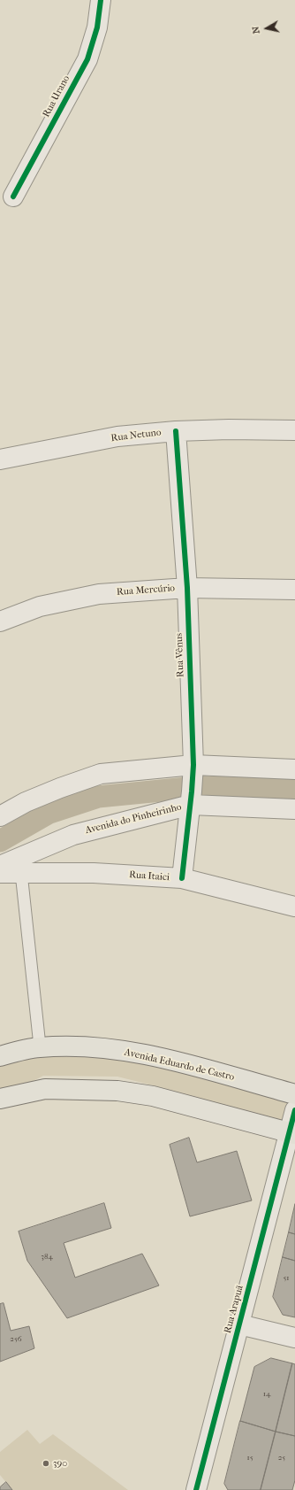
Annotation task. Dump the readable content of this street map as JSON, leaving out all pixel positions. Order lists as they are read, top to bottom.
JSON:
{
  "streets": {
    "main road": ["Avenida Eduardo de Castro"],
    "street": [
      "Rua Urano",
      "Rua Netuno",
      "Rua Mercúrio",
      "Rua Vênus",
      "Avenida do Pinheirinho",
      "Rua Itaici",
      "Rua Arapuã"
    ]
  },
  "crossings": [
    ["Rua Netuno", "Rua Vênus"],
    ["Rua Mercúrio", "Rua Vênus"],
    ["Rua Vênus", "Avenida do Pinheirinho"],
    ["Rua Vênus", "Rua Itaici"]
  ],
  "places": ["390"],
  "house_numbers": [
    "384",
    "51",
    "256",
    "14",
    "15",
    "25"
  ],
  "north": "left"
}
